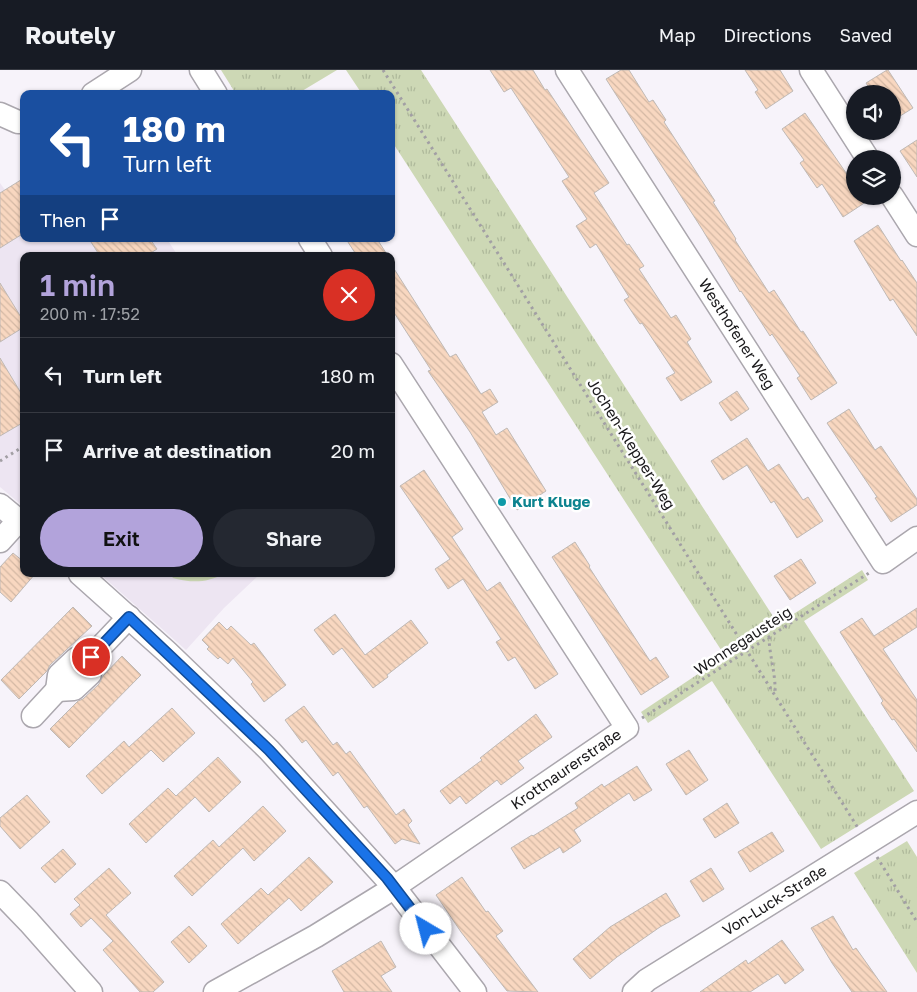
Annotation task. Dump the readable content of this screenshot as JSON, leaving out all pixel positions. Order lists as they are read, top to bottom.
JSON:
{
  "streets": {
    "street": ["Westhofener Weg", "Krottnaurerstraße", "Von-Luck-Straße"],
    "path": ["Jochen-Klepper-Weg", "Wonnegausteig"]
  },
  "crossings": [
    ["Jochen-Klepper-Weg", "Wonnegausteig"],
    ["Wonnegausteig", "Krottnaurerstraße"]
  ],
  "places": ["Kurt Kluge"],
  "page": {
    "header": "Routely",
    "nav": ["Map", "Directions", "Saved"],
    "turn": ["180 m", "Turn left"],
    "then": "Then",
    "heading": ["1 min", "200 m · 17:52"],
    "list": [
      {
        "name": "Turn left",
        "value": "180 m"
      },
      {
        "name": "Arrive at destination",
        "value": "20 m"
      }
    ],
    "buttons": ["Exit", "Share"]
  }
}
